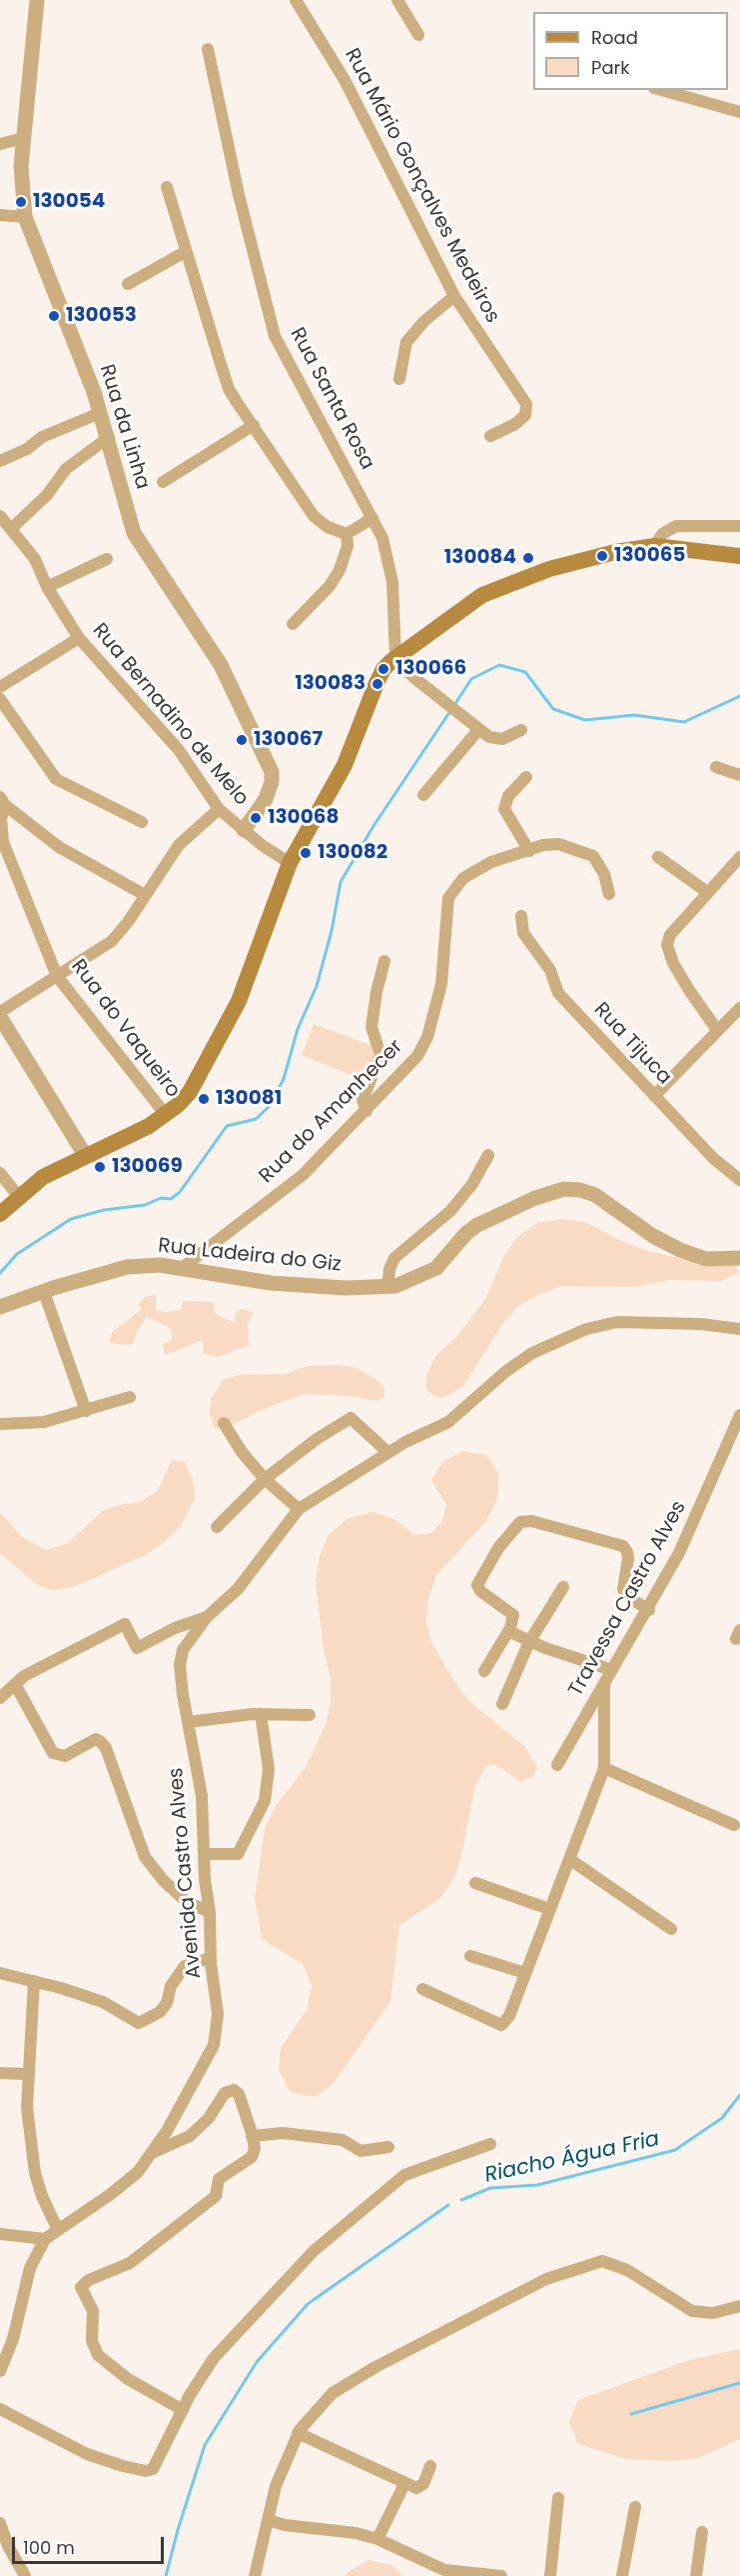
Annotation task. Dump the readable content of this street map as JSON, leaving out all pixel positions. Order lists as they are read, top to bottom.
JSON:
{
  "streets": {
    "street": [
      "Rua Mário Gonçalves Medeiros",
      "Rua Santa Rosa",
      "Rua da Linha",
      "Rua Bernadino de Melo",
      "Rua do Vaqueiro",
      "Rua Tijuca",
      "Rua do Amanhecer",
      "Rua Ladeira do Giz",
      "Travessa Castro Alves",
      "Avenida Castro Alves"
    ]
  },
  "crossings": [
    ["Rua da Linha", "Rua Bernadino de Melo"],
    ["Rua do Amanhecer", "Rua Ladeira do Giz"]
  ],
  "water": ["Riacho Água Fria"],
  "places": [
    "130054",
    "130053",
    "130065",
    "130084",
    "130066",
    "130083",
    "130067",
    "130068",
    "130082",
    "130081",
    "130069"
  ],
  "legend": ["Road", "Park"],
  "scale_bar": "100 m"
}
